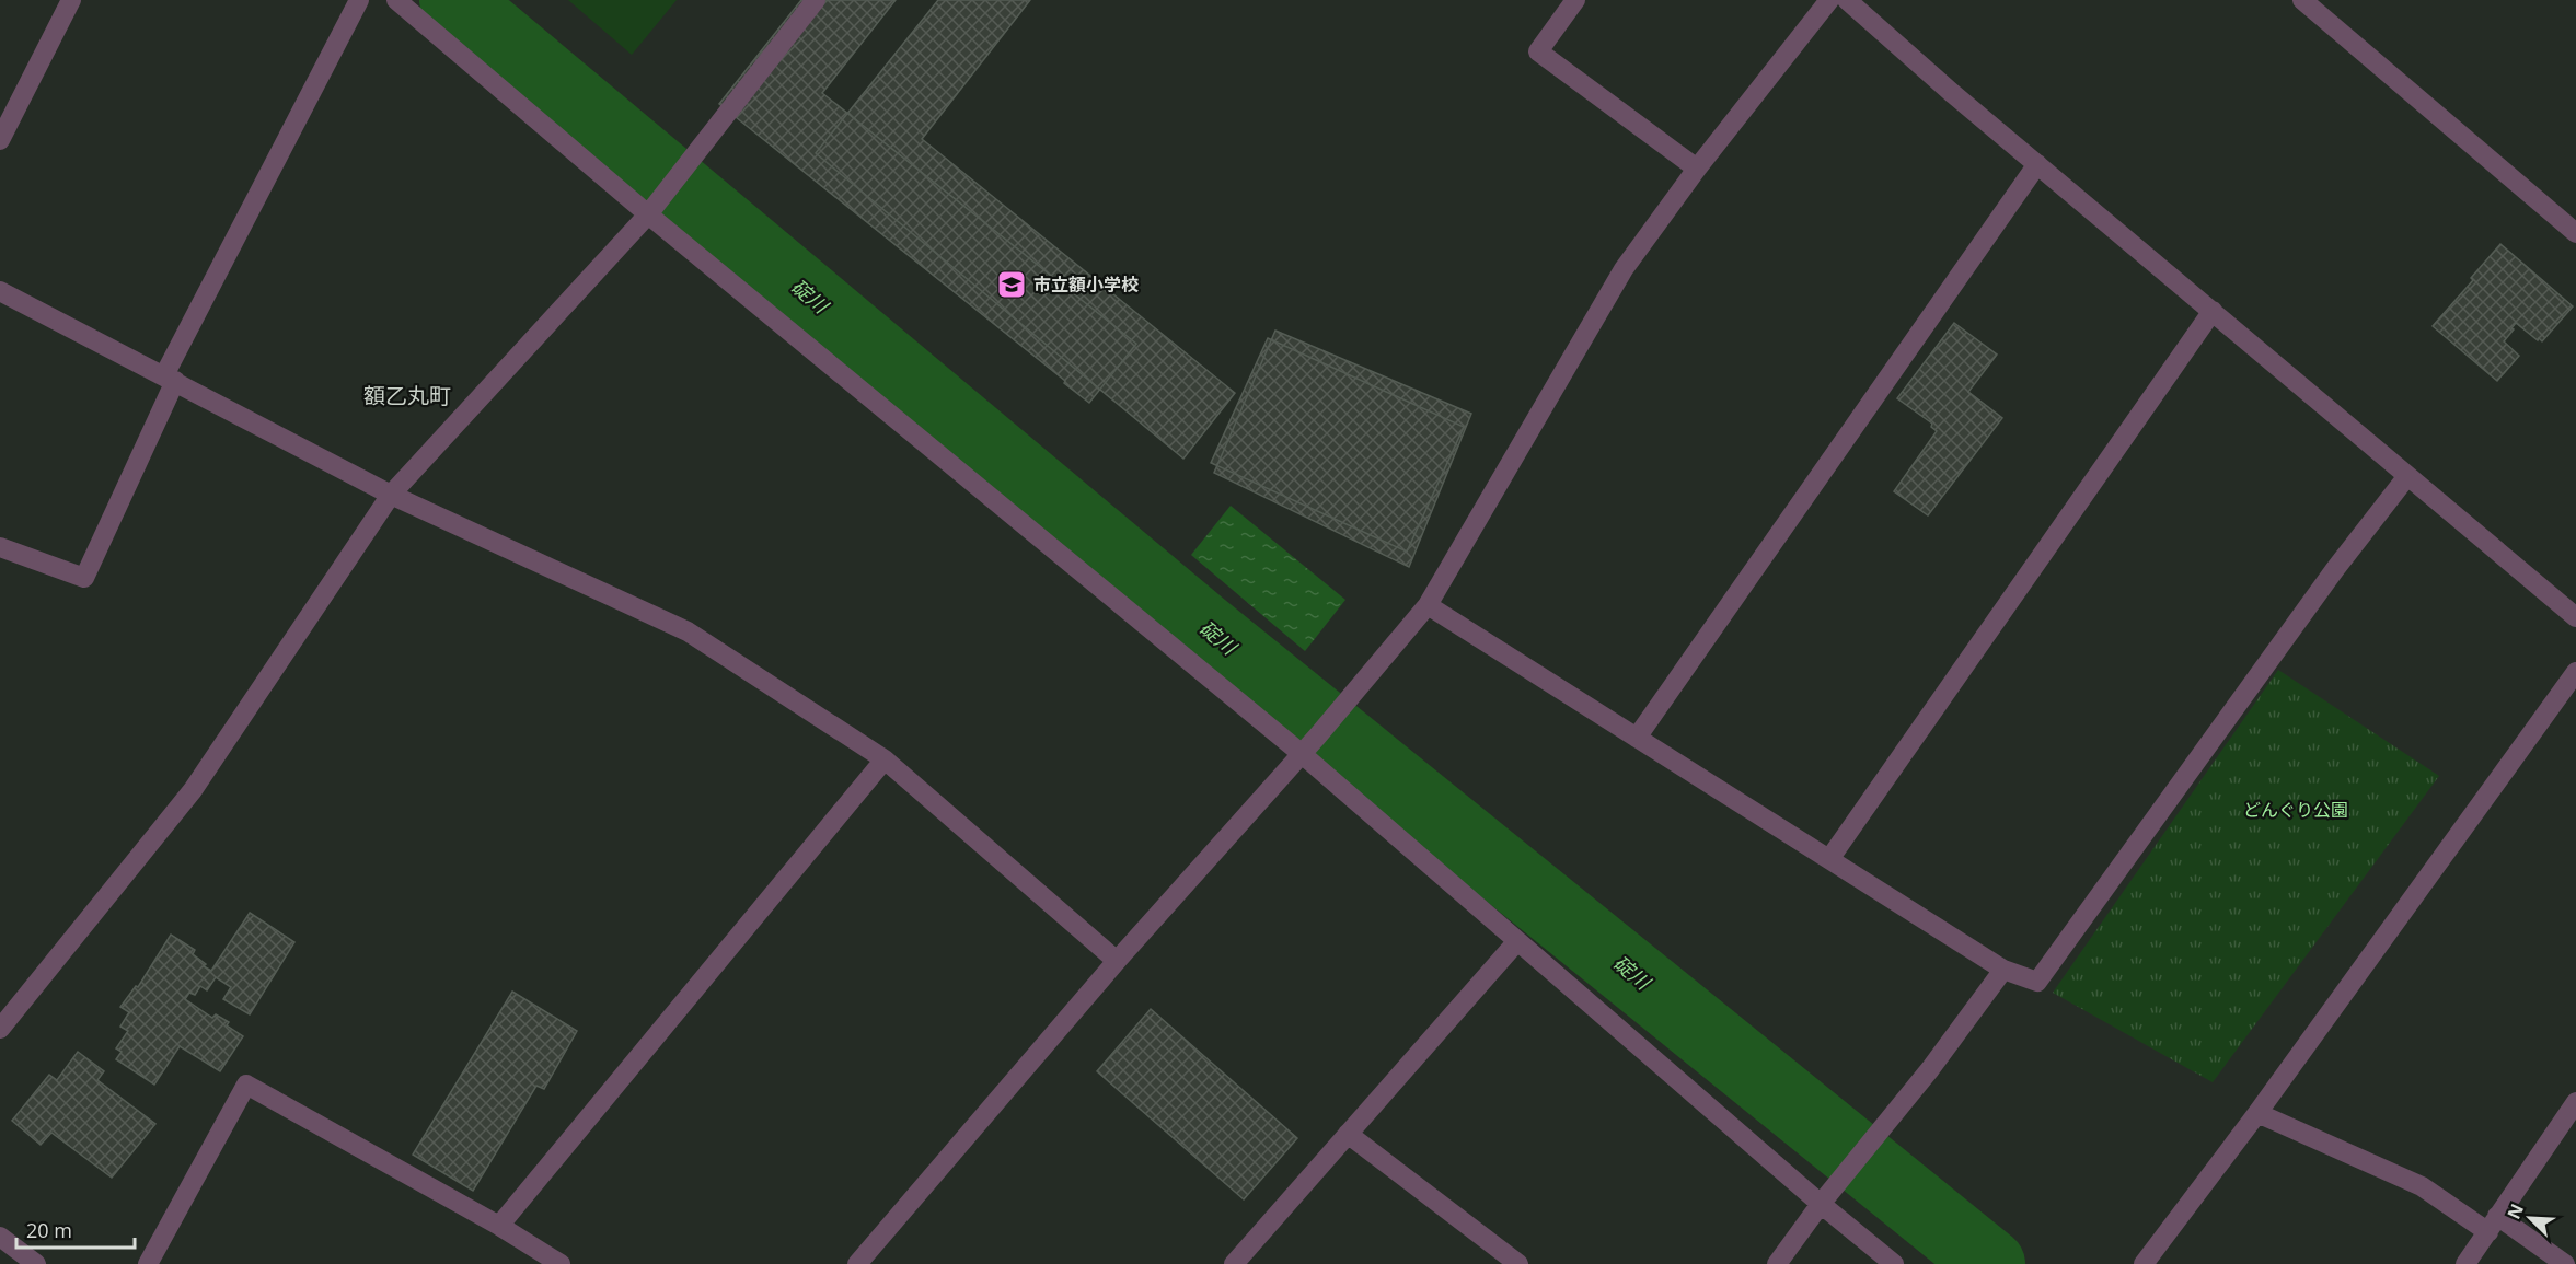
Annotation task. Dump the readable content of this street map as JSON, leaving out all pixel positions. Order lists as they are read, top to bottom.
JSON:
{
  "districts": ["額乙丸町"],
  "water": ["碇川"],
  "parks": ["どんぐり公園"],
  "places": {
    "school or university": ["市立額小学校"]
  },
  "scale_bar": "20 m",
  "north": "top left"
}
